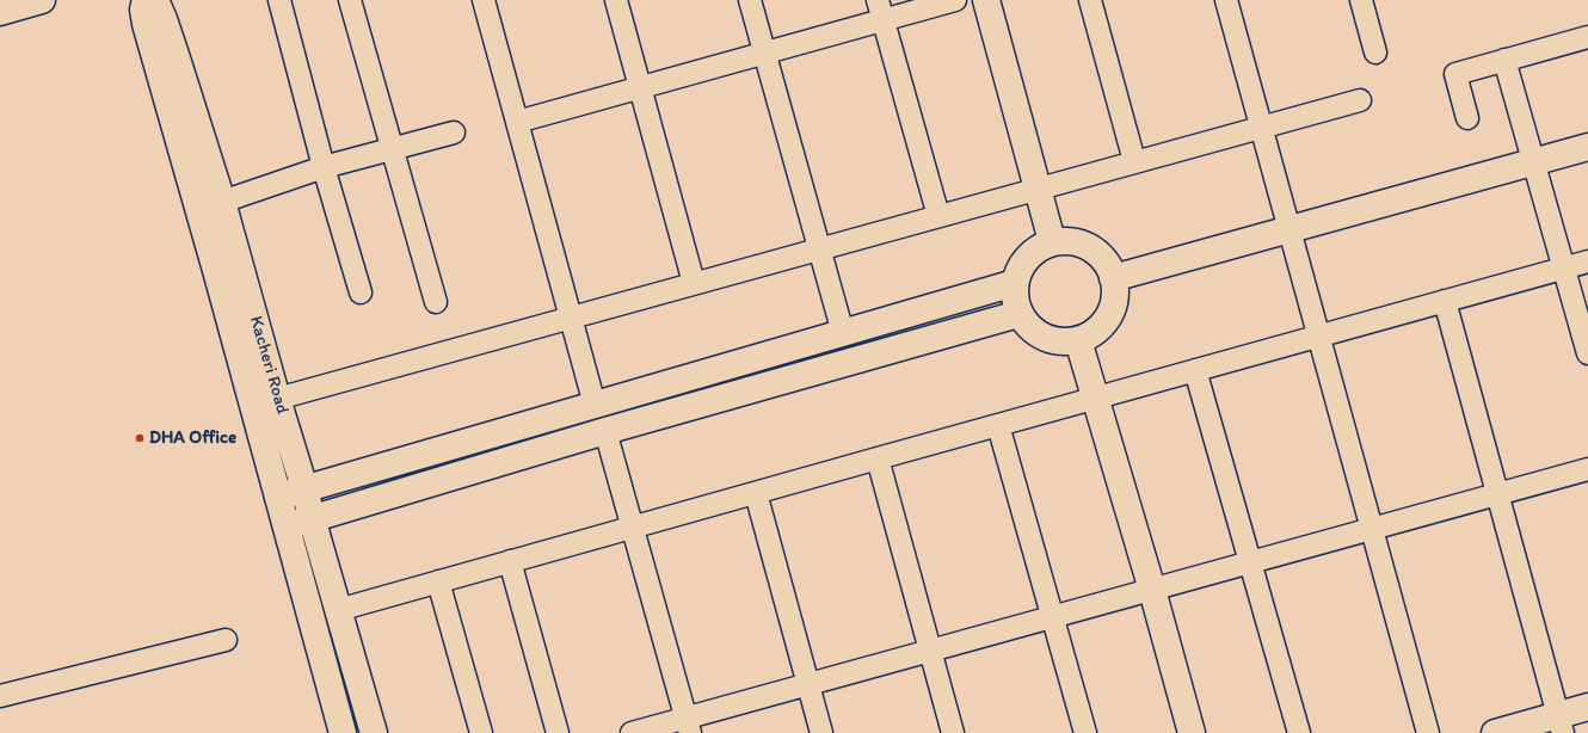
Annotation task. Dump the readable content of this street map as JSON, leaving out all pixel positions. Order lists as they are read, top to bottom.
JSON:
{
  "streets": {
    "street": ["Kacheri Road"]
  },
  "places": ["DHA Office"]
}
